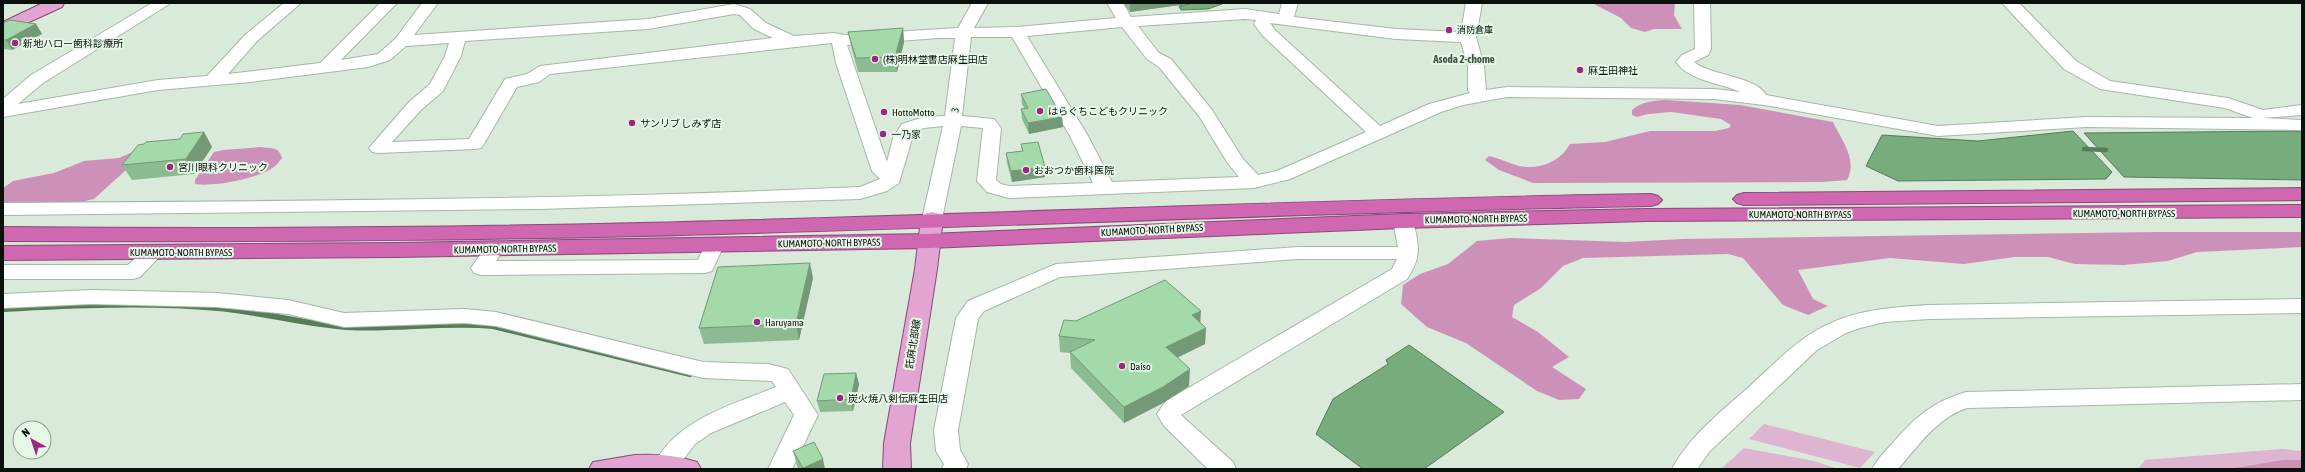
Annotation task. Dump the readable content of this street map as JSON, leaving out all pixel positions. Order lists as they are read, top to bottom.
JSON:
{
  "streets": {
    "highway": ["KUMAMOTO-NORTH BYPASS"],
    "main road": ["託麻北部線"],
    "street": ["3"]
  },
  "crossings": [
    ["3", "KUMAMOTO-NORTH BYPASS"],
    ["3", "託麻北部線"],
    ["KUMAMOTO-NORTH BYPASS", "託麻北部線"]
  ],
  "districts": ["Asoda 2-chome"],
  "places": [
    "消防倉庫",
    "新地ハロー歯科診療所",
    "(株)明林堂書店麻生田店",
    "麻生田神社",
    "はらぐちこどもクリニック",
    "HottoMotto",
    "サンリブ しみず店",
    "一乃家",
    "宮川眼科クリニック",
    "おおつか歯科医院",
    "Haruyama",
    "Daiso",
    "炭火焼八剣伝麻生田店"
  ],
  "north": "top left"
}
